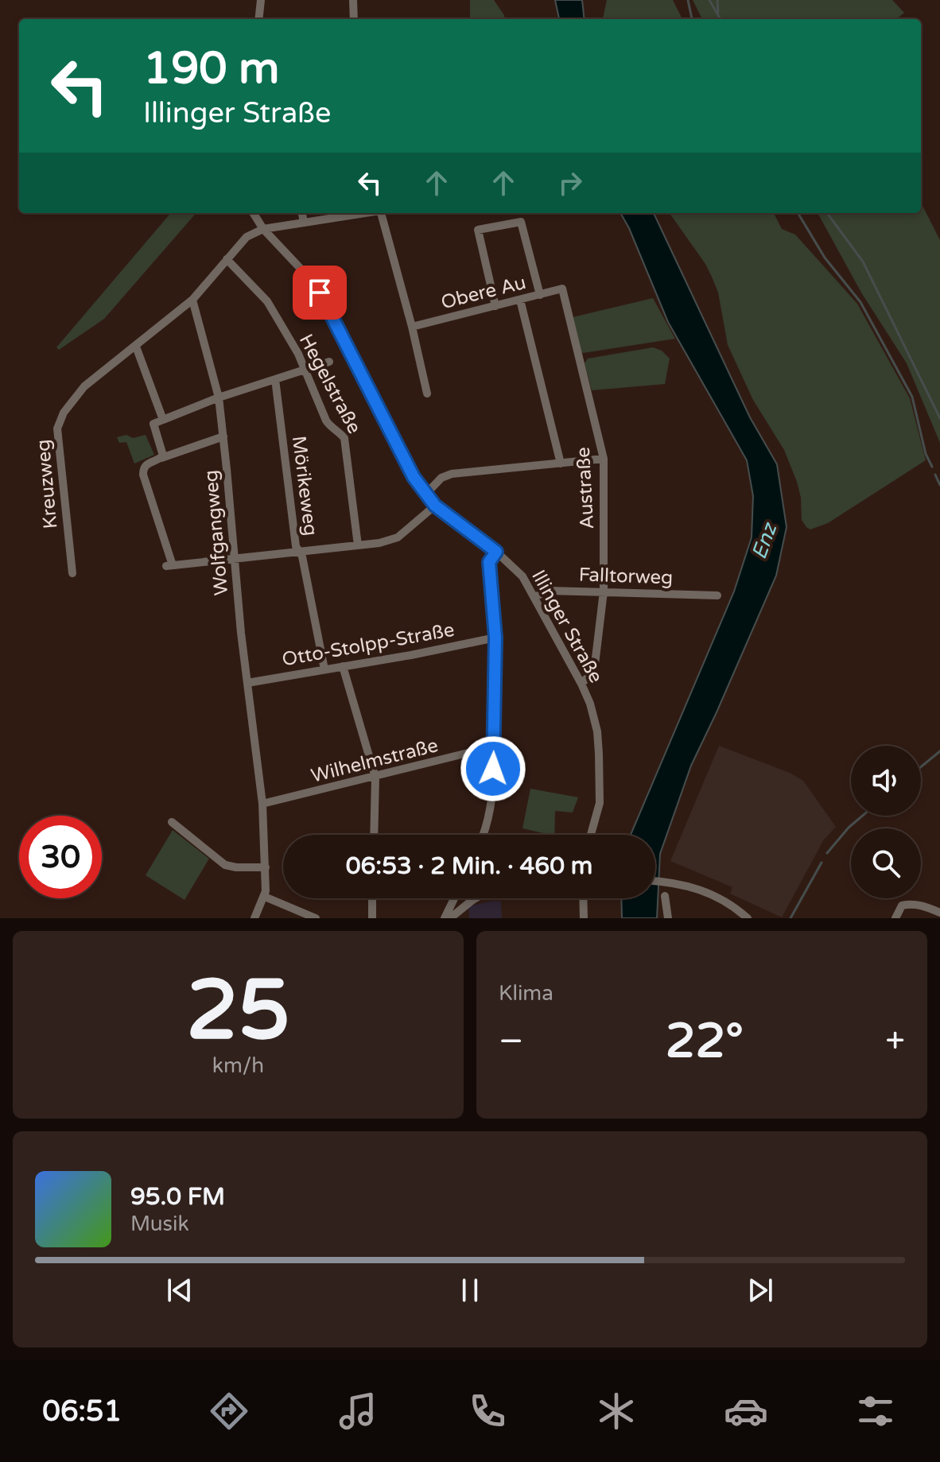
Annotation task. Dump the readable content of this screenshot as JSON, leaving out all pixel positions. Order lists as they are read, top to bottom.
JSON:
{
  "streets": {
    "street": [
      "Obere Au",
      "Hegelstraße",
      "Kreuzweg",
      "Mörikeweg",
      "Austraße",
      "Wolfgangweg",
      "Falltorweg",
      "Illinger Straße",
      "Otto-Stolpp-Straße",
      "Wilhelmstraße"
    ]
  },
  "crossings": [
    ["Obere Au", "Austraße"],
    ["Kreuzweg", "Wolfgangweg"],
    ["Mörikeweg", "Otto-Stolpp-Straße"],
    ["Austraße", "Falltorweg"],
    ["Austraße", "Illinger Straße"],
    ["Wolfgangweg", "Otto-Stolpp-Straße"],
    ["Wolfgangweg", "Wilhelmstraße"],
    ["Falltorweg", "Illinger Straße"]
  ],
  "water": ["Enz"],
  "page": {
    "turn": ["190 m", "Illinger Straße"],
    "limit": "30",
    "trip": "06:53 · 2 Min. · 460 m",
    "tile": [
      ["25", "km/h"],
      "Klima"
    ],
    "heat": ["−", "22°", "+"],
    "song": ["95.0 FM", "Musik"],
    "tabs": "06:51"
  }
}
